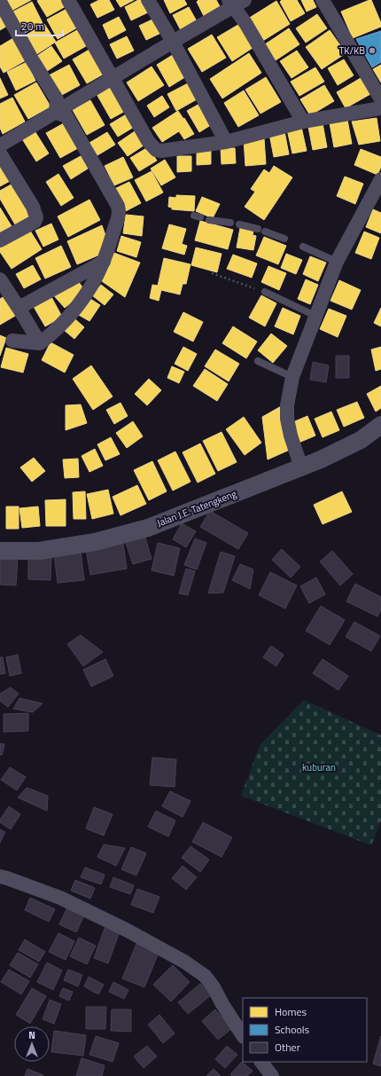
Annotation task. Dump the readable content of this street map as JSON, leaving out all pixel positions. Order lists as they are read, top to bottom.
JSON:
{
  "streets": {
    "street": ["Jalan J.E. Tatengkeng"]
  },
  "parks": ["kuburan"],
  "places": ["TK/KB"],
  "legend": ["Homes", "Schools", "Other"],
  "scale_bar": "20 m",
  "north": "top"
}
